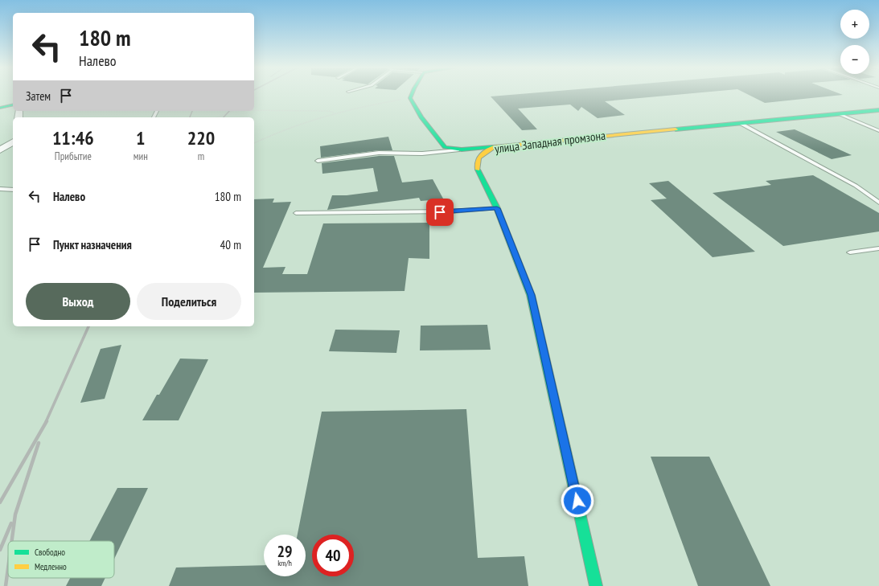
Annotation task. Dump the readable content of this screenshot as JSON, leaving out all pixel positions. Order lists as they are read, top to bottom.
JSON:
{
  "streets": {
    "street": ["улица Западная промзона"]
  },
  "legend": ["Свободно", "Медленно"],
  "page": {
    "map_buttons": ["+", "−"],
    "turn": ["180 m", "Налево"],
    "then": "Затем",
    "eta": [
      "11:46",
      "Прибытие",
      "1",
      "мин",
      "220",
      "m"
    ],
    "list": [
      {
        "name": "Налево",
        "value": "180 m"
      },
      {
        "name": "Пункт назначения",
        "value": "40 m"
      }
    ],
    "buttons": ["Выход", "Поделиться"],
    "speed": "29 km/h",
    "limit": "40"
  }
}
